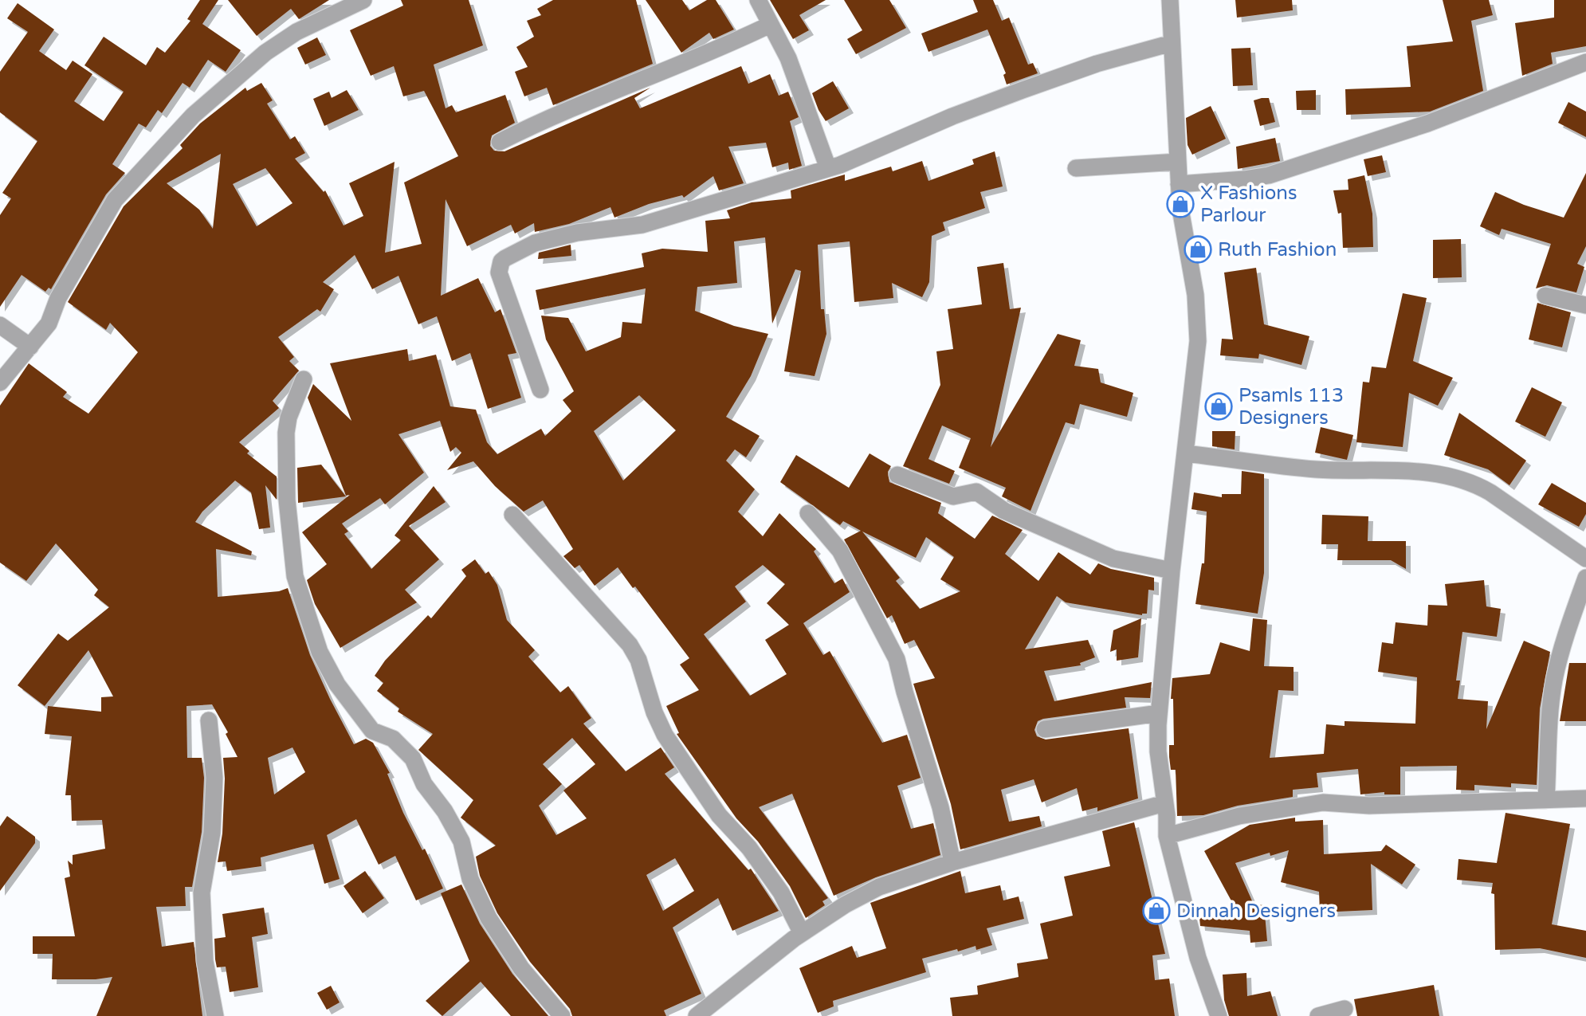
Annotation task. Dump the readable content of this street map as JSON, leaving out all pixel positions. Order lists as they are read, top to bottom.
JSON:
{
  "places": {
    "shop": [
      "X Fashions Parlour",
      "Ruth Fashion",
      "Psamls 113 Designers",
      "Dinnah Designers"
    ]
  }
}
